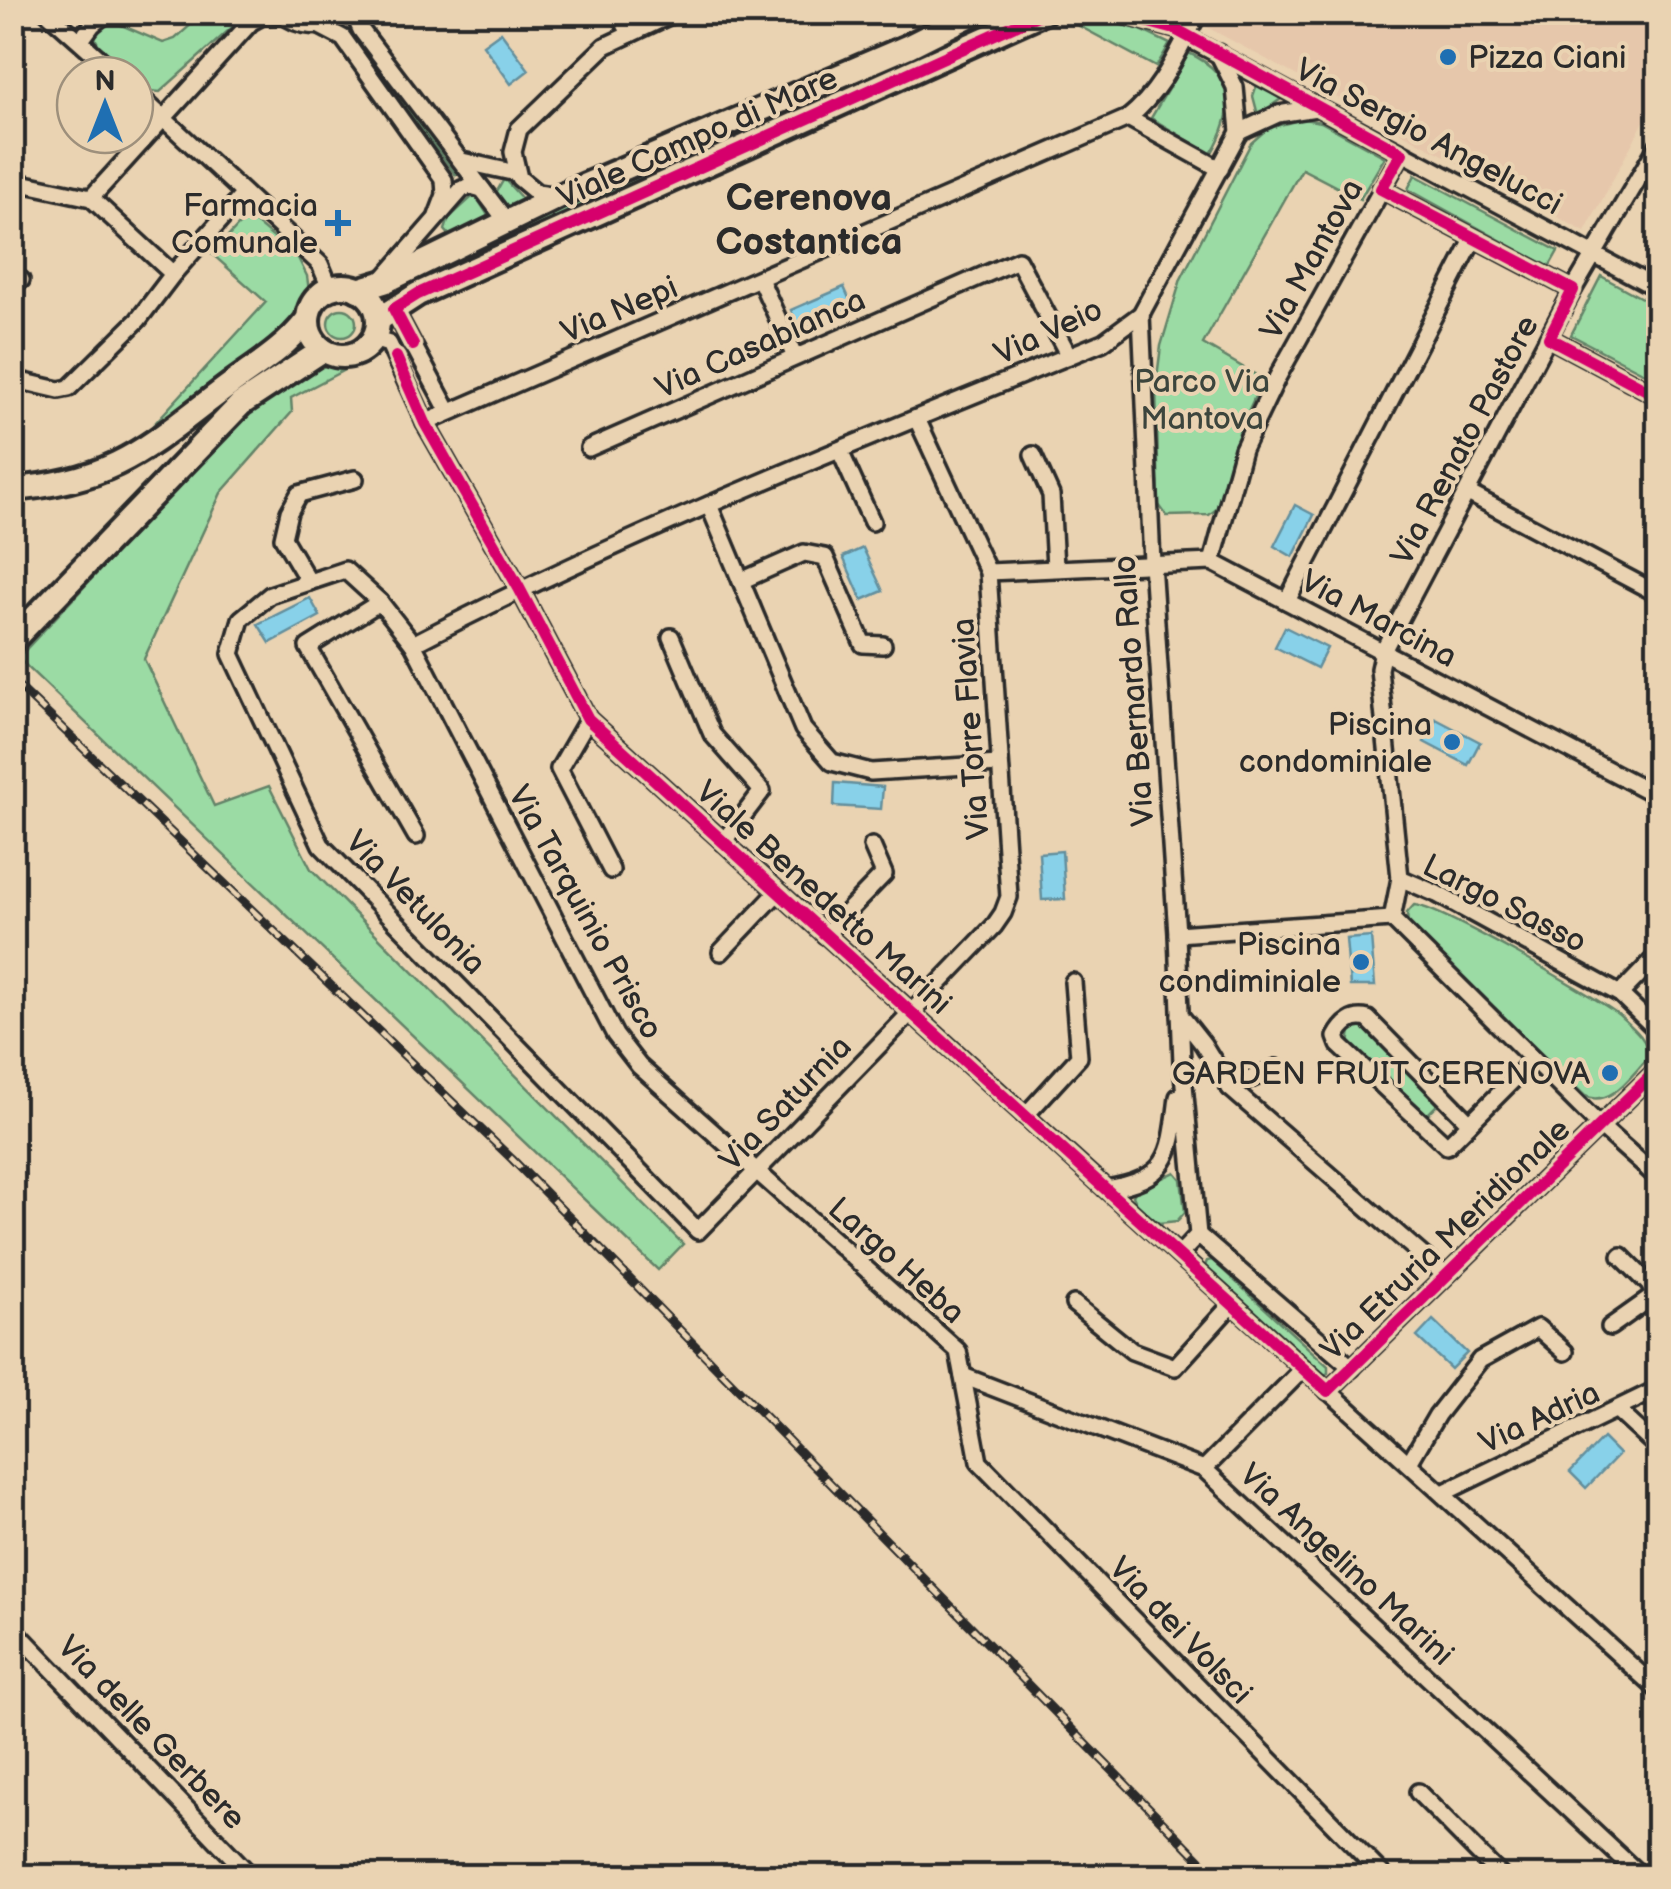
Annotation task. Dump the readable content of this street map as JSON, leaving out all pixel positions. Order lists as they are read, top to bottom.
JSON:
{
  "streets": {
    "street": [
      "Via Sergio Angelucci",
      "Viale Campo di Mare",
      "Via Mantova",
      "Via Nepi",
      "Via Veio",
      "Via Casabianca",
      "Via Renato Pastore",
      "Via Marcina",
      "Via Bernardo Rallo",
      "Via Torre Flavia",
      "Viale Benedetto Marini",
      "Via Vetulonia",
      "Largo Sasso",
      "Via Tarquinio Prisco",
      "Via Saturnia",
      "Via Etruria Meridionale",
      "Largo Heba",
      "Via Adria",
      "Via Angelino Marini",
      "Via dei Volsci",
      "Via delle Gerbere"
    ]
  },
  "crossings": [
    ["Via Sergio Angelucci", "Via Mantova"],
    ["Via Sergio Angelucci", "Via Nepi"],
    ["Via Sergio Angelucci", "Via Renato Pastore"],
    ["Viale Campo di Mare", "Viale Benedetto Marini"],
    ["Via Mantova", "Via Marcina"],
    ["Via Nepi", "Viale Benedetto Marini"],
    ["Via Veio", "Via Casabianca"],
    ["Via Veio", "Via Bernardo Rallo"],
    ["Via Veio", "Via Torre Flavia"],
    ["Via Veio", "Viale Benedetto Marini"],
    ["Via Veio", "Via Vetulonia"],
    ["Via Veio", "Via Tarquinio Prisco"],
    ["Via Renato Pastore", "Via Marcina"],
    ["Via Marcina", "Via Bernardo Rallo"],
    ["Via Marcina", "Via Torre Flavia"],
    ["Via Bernardo Rallo", "Viale Benedetto Marini"],
    ["Via Torre Flavia", "Viale Benedetto Marini"],
    ["Via Torre Flavia", "Via Saturnia"],
    ["Viale Benedetto Marini", "Via Saturnia"],
    ["Viale Benedetto Marini", "Via Etruria Meridionale"],
    ["Viale Benedetto Marini", "Via Adria"],
    ["Via Vetulonia", "Via Tarquinio Prisco"],
    ["Via Vetulonia", "Via Saturnia"],
    ["Largo Sasso", "Via Etruria Meridionale"],
    ["Via Tarquinio Prisco", "Via Saturnia"],
    ["Via Tarquinio Prisco", "Largo Heba"],
    ["Via Saturnia", "Largo Heba"],
    ["Largo Heba", "Via Angelino Marini"],
    ["Largo Heba", "Via dei Volsci"]
  ],
  "districts": ["Cerenova Costantica"],
  "parks": ["Parco Via Mantova"],
  "places": {
    "other": [
      "Pizza Ciani",
      "Piscina condominiale",
      "Piscina condiminiale",
      "GARDEN FRUIT CERENOVA"
    ],
    "health": ["Farmacia Comunale"]
  },
  "north": "top"
}
